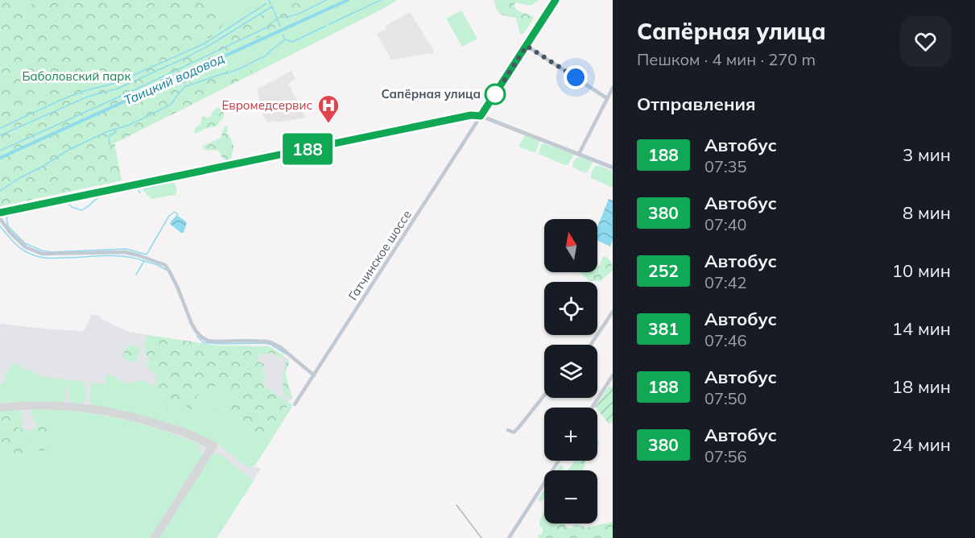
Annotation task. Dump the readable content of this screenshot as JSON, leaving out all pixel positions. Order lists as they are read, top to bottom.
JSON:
{
  "streets": {
    "street": ["Гатчинское шоссе"]
  },
  "water": ["Таицкий водовод"],
  "parks": ["Баболовский парк"],
  "places": {
    "other": ["Сапёрная улица"],
    "hospital": ["Евромедсервис"]
  },
  "lines": ["bus line 188"],
  "north": "top",
  "page": {
    "on_map": "188",
    "heading": [
      ["Сапёрная улица", "Пешком · 4 мин · 270 m"],
      "Отправления"
    ],
    "list": [
      {
        "mark": "188",
        "name": "Автобус",
        "note": "07:35",
        "value": "3 мин"
      },
      {
        "mark": "380",
        "name": "Автобус",
        "note": "07:40",
        "value": "8 мин"
      },
      {
        "mark": "252",
        "name": "Автобус",
        "note": "07:42",
        "value": "10 мин"
      },
      {
        "mark": "381",
        "name": "Автобус",
        "note": "07:46",
        "value": "14 мин"
      },
      {
        "mark": "188",
        "name": "Автобус",
        "note": "07:50",
        "value": "18 мин"
      },
      {
        "mark": "380",
        "name": "Автобус",
        "note": "07:56",
        "value": "24 мин"
      }
    ],
    "map_buttons": ["+", "−"]
  }
}
